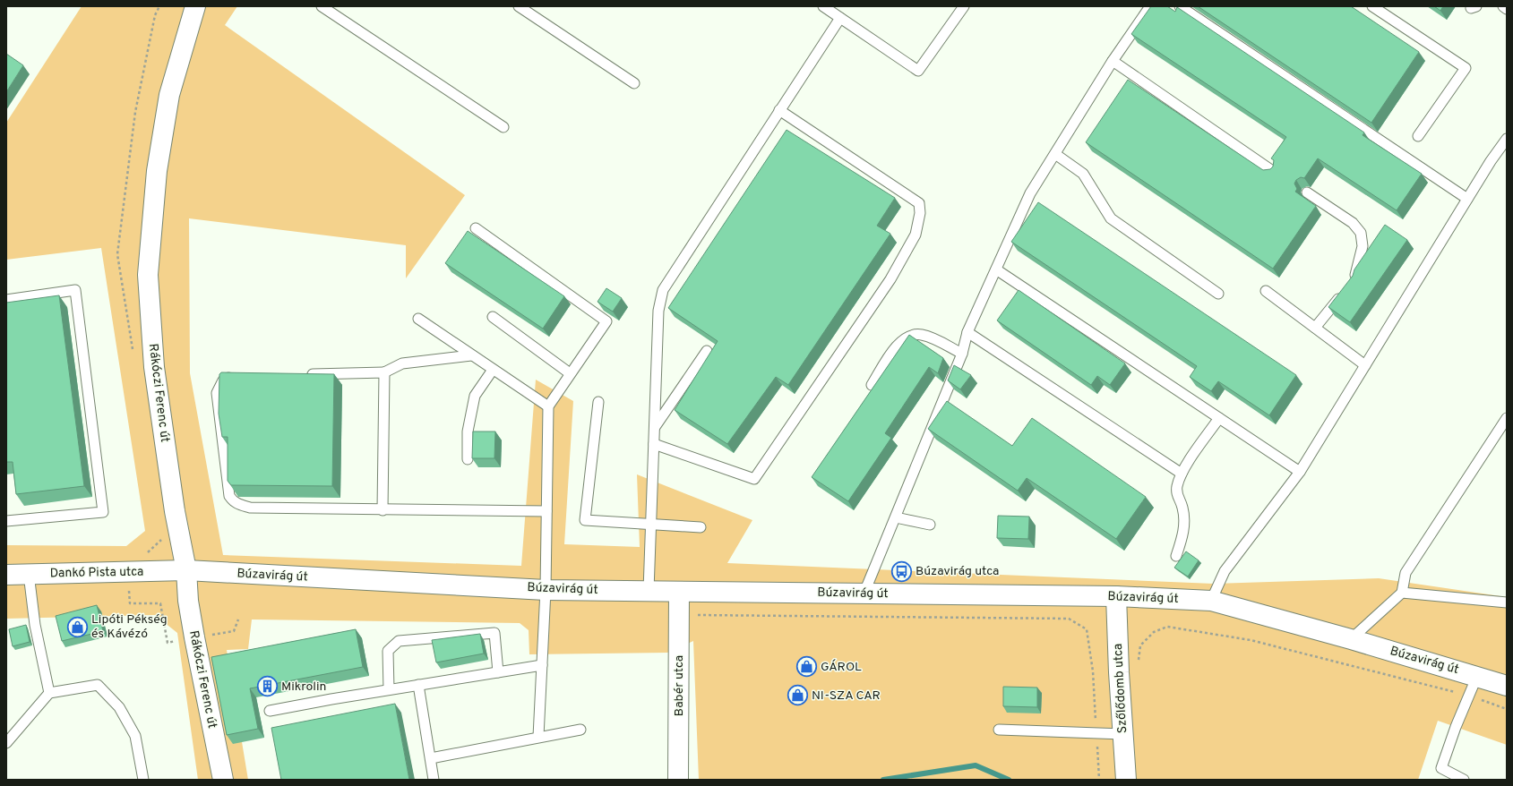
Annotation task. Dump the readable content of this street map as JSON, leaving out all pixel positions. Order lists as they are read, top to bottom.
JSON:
{
  "streets": {
    "street": [
      "Rákóczi Ferenc út",
      "Dankó Pista utca",
      "Búzavirág út",
      "Babér utca",
      "Szőlődomb utca"
    ]
  },
  "crossings": [
    ["Rákóczi Ferenc út", "Dankó Pista utca"],
    ["Rákóczi Ferenc út", "Búzavirág út"],
    ["Dankó Pista utca", "Búzavirág út"],
    ["Búzavirág út", "Babér utca"],
    ["Búzavirág út", "Szőlődomb utca"]
  ],
  "places": {
    "bus stop": ["Búzavirág utca"],
    "shop": ["Lipóti Pékség és Kávézó", "GÁROL", "NI-SZA CAR"],
    "building": ["Mikrolin"]
  }
}
